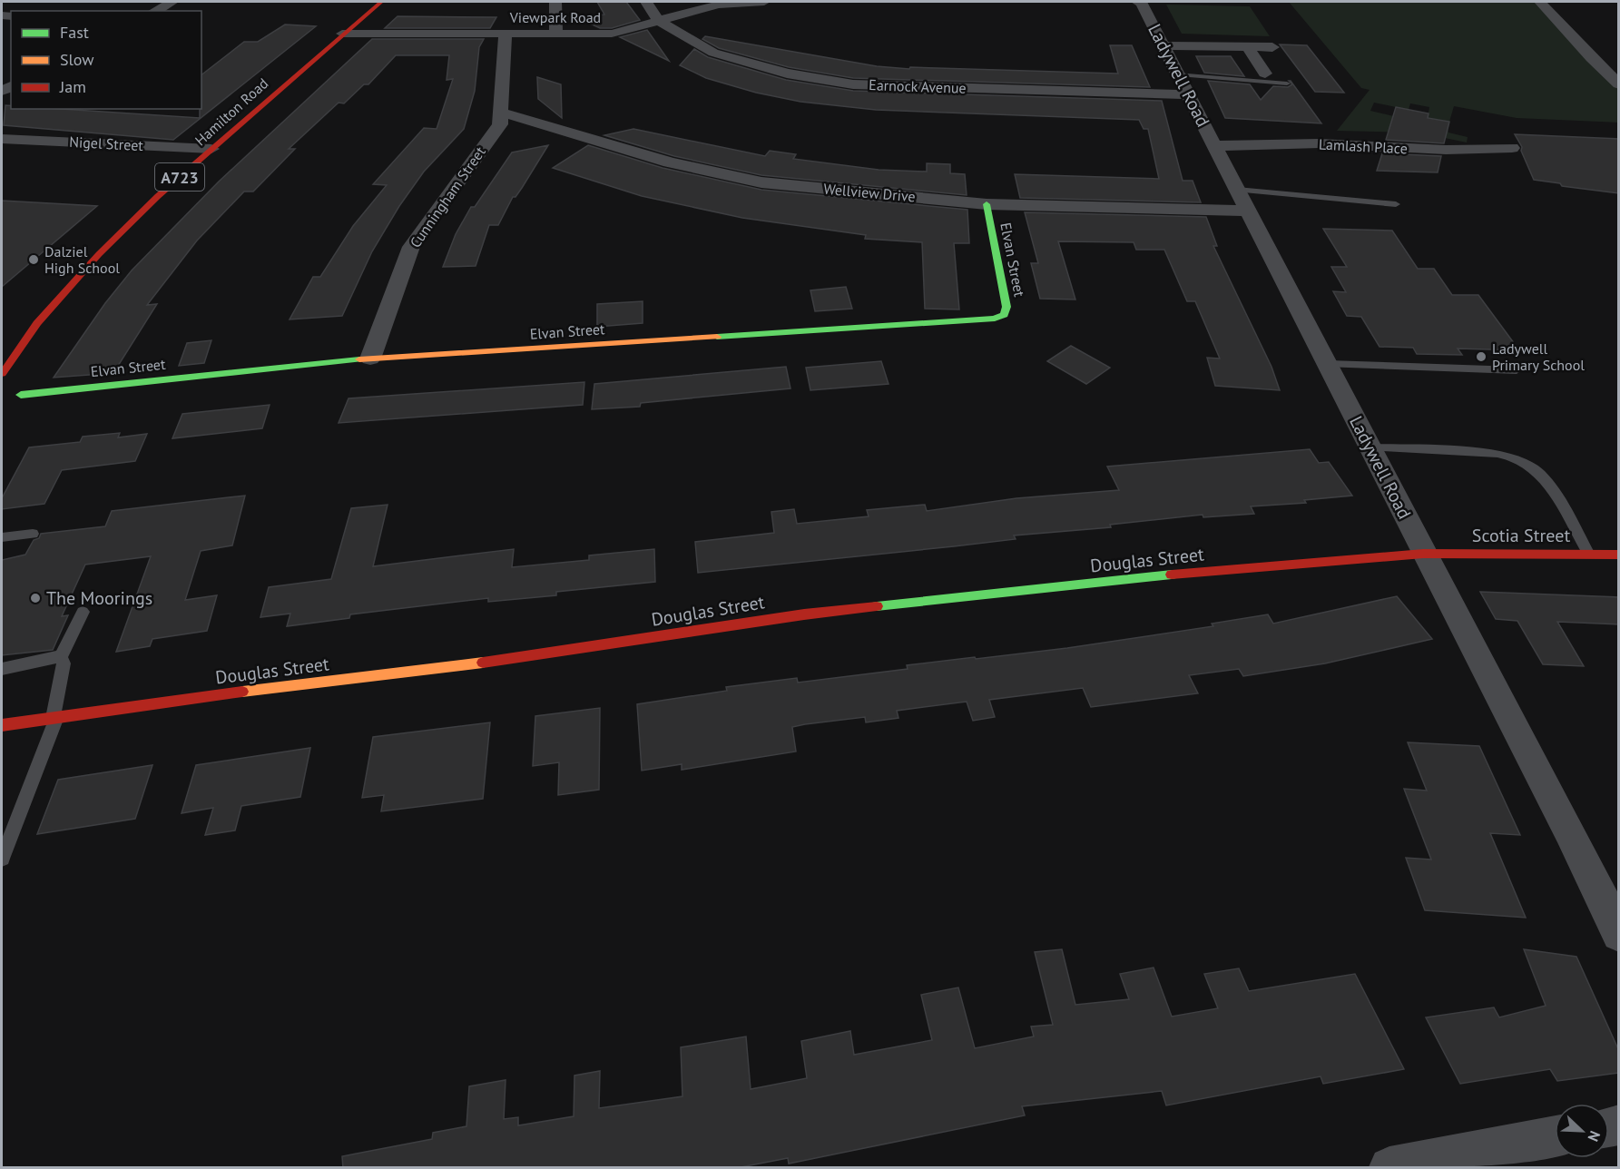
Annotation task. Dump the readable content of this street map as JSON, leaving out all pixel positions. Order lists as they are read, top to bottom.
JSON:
{
  "streets": {
    "street": [
      "Viewpark Road",
      "Ladywell Road",
      "Earnock Avenue",
      "Hamilton Road",
      "Nigel Street",
      "Lamlash Place",
      "A723",
      "Wellview Drive",
      "Cunningham Street",
      "Elvan Street",
      "Scotia Street",
      "Douglas Street"
    ]
  },
  "crossings": [
    ["Viewpark Road", "Earnock Avenue"],
    ["Viewpark Road", "Hamilton Road"],
    ["Viewpark Road", "Cunningham Street"],
    ["Ladywell Road", "Earnock Avenue"],
    ["Ladywell Road", "Lamlash Place"],
    ["Ladywell Road", "Wellview Drive"],
    ["Ladywell Road", "Scotia Street"],
    ["Ladywell Road", "Douglas Street"],
    ["Hamilton Road", "Nigel Street"],
    ["Wellview Drive", "Cunningham Street"],
    ["Wellview Drive", "Elvan Street"],
    ["Cunningham Street", "Elvan Street"],
    ["Scotia Street", "Douglas Street"]
  ],
  "places": ["Dalziel High School", "Ladywell Primary School", "The Moorings"],
  "legend": ["Fast", "Slow", "Jam"],
  "north": "bottom right"
}
